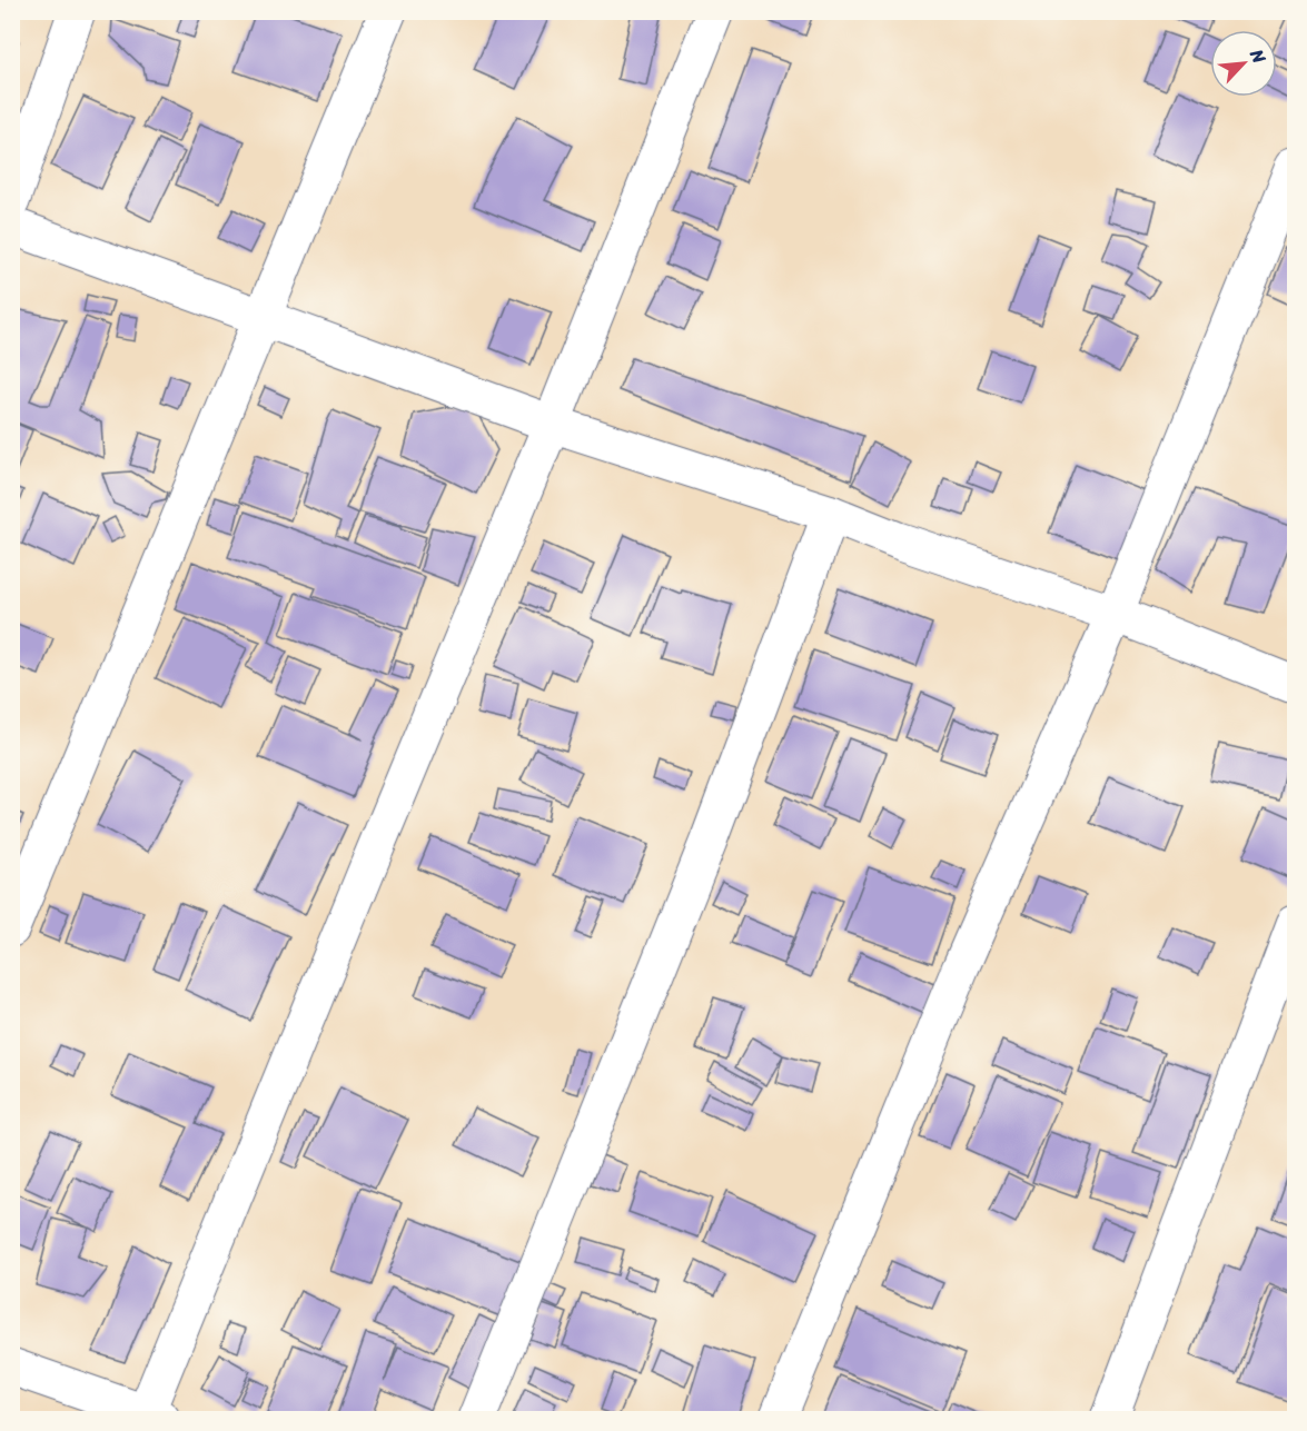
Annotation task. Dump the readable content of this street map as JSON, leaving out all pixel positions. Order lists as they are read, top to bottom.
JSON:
{
  "north": "top right"
}
